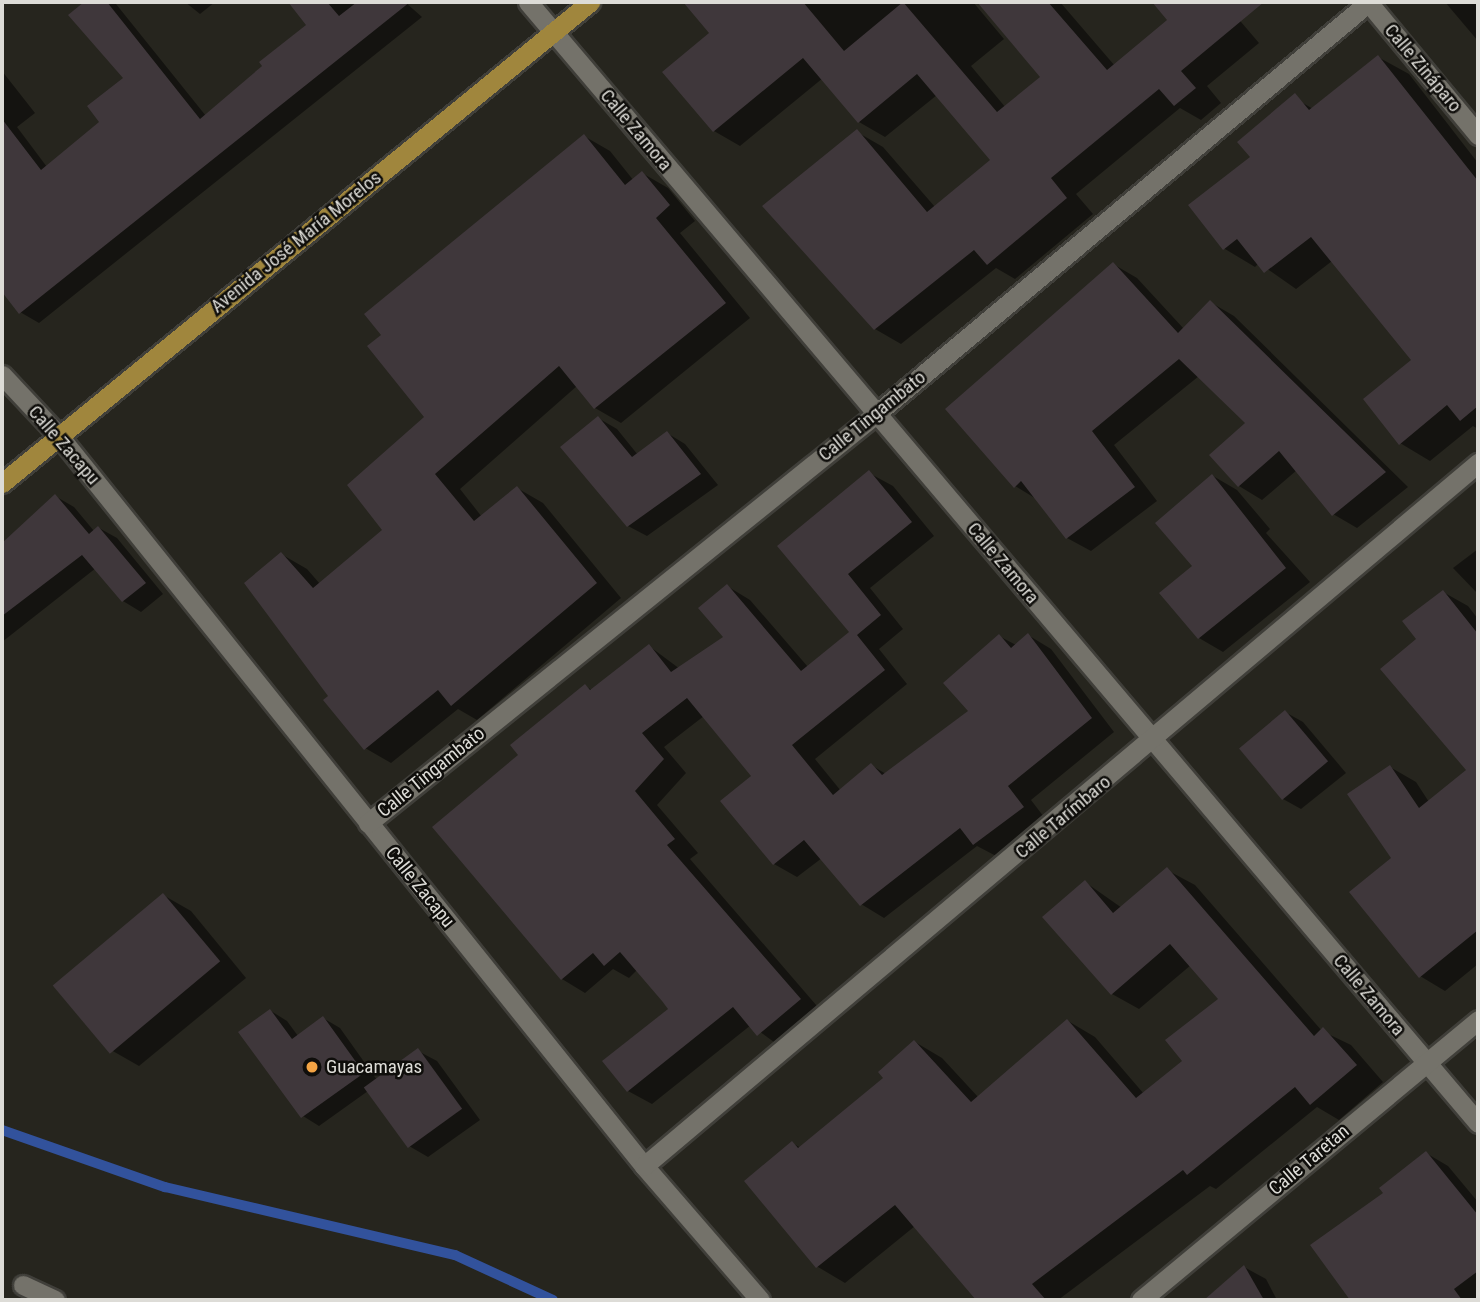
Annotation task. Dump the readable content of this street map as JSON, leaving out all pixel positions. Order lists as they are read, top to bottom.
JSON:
{
  "streets": {
    "main road": ["Avenida José María Morelos"],
    "street": [
      "Calle Zináparo",
      "Calle Zamora",
      "Calle Tingambato",
      "Calle Zacapu",
      "Calle Tarímbaro",
      "Calle Taretan"
    ]
  },
  "crossings": [
    ["Calle Zináparo", "Calle Tingambato"],
    ["Calle Zamora", "Avenida José María Morelos"],
    ["Calle Zamora", "Calle Tingambato"],
    ["Calle Zamora", "Calle Tarímbaro"],
    ["Calle Zamora", "Calle Taretan"],
    ["Avenida José María Morelos", "Calle Zacapu"],
    ["Calle Tingambato", "Calle Zacapu"],
    ["Calle Zacapu", "Calle Tarímbaro"]
  ],
  "places": ["Guacamayas"]
}
